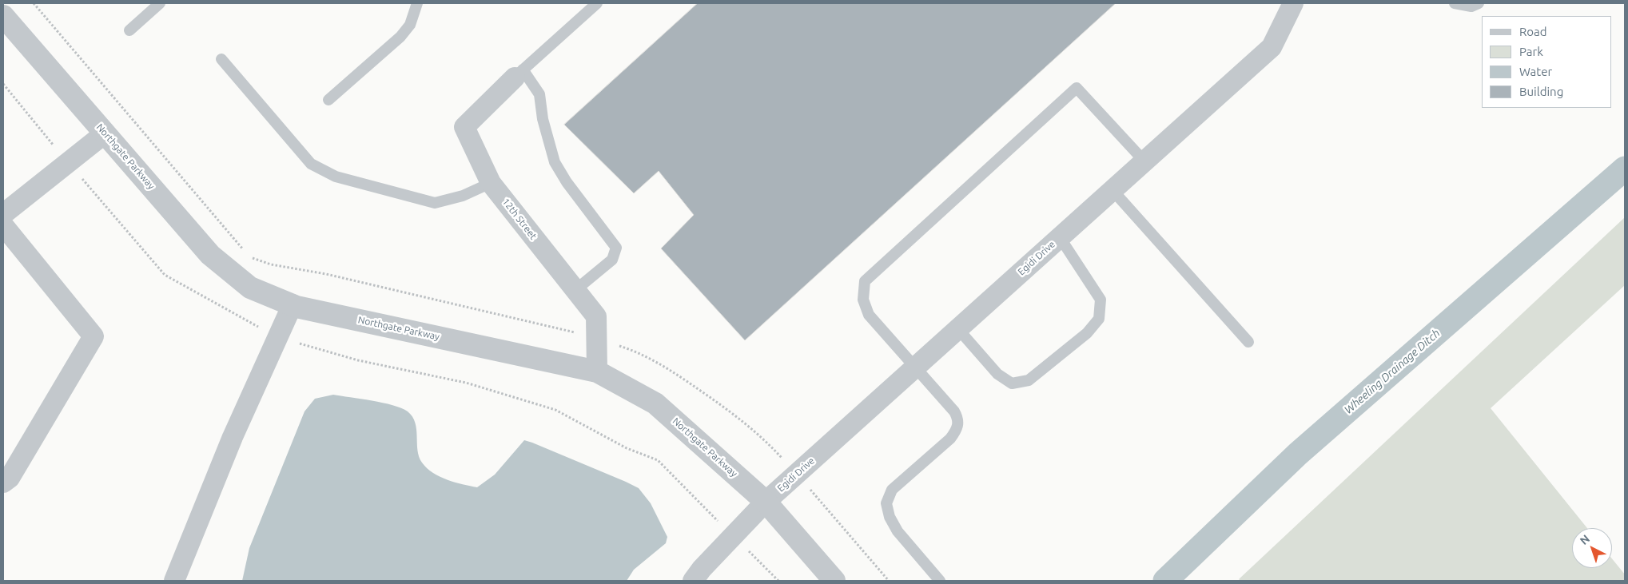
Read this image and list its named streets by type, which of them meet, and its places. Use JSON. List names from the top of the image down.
{
  "streets": {
    "street": ["Northgate Parkway", "12th Street", "Egidi Drive"]
  },
  "crossings": [
    ["Northgate Parkway", "12th Street"],
    ["Northgate Parkway", "Egidi Drive"]
  ],
  "water": ["Wheeling Drainage Ditch"],
  "legend": [
    "Road",
    "Park",
    "Water",
    "Building"
  ],
  "north": "top left"
}
